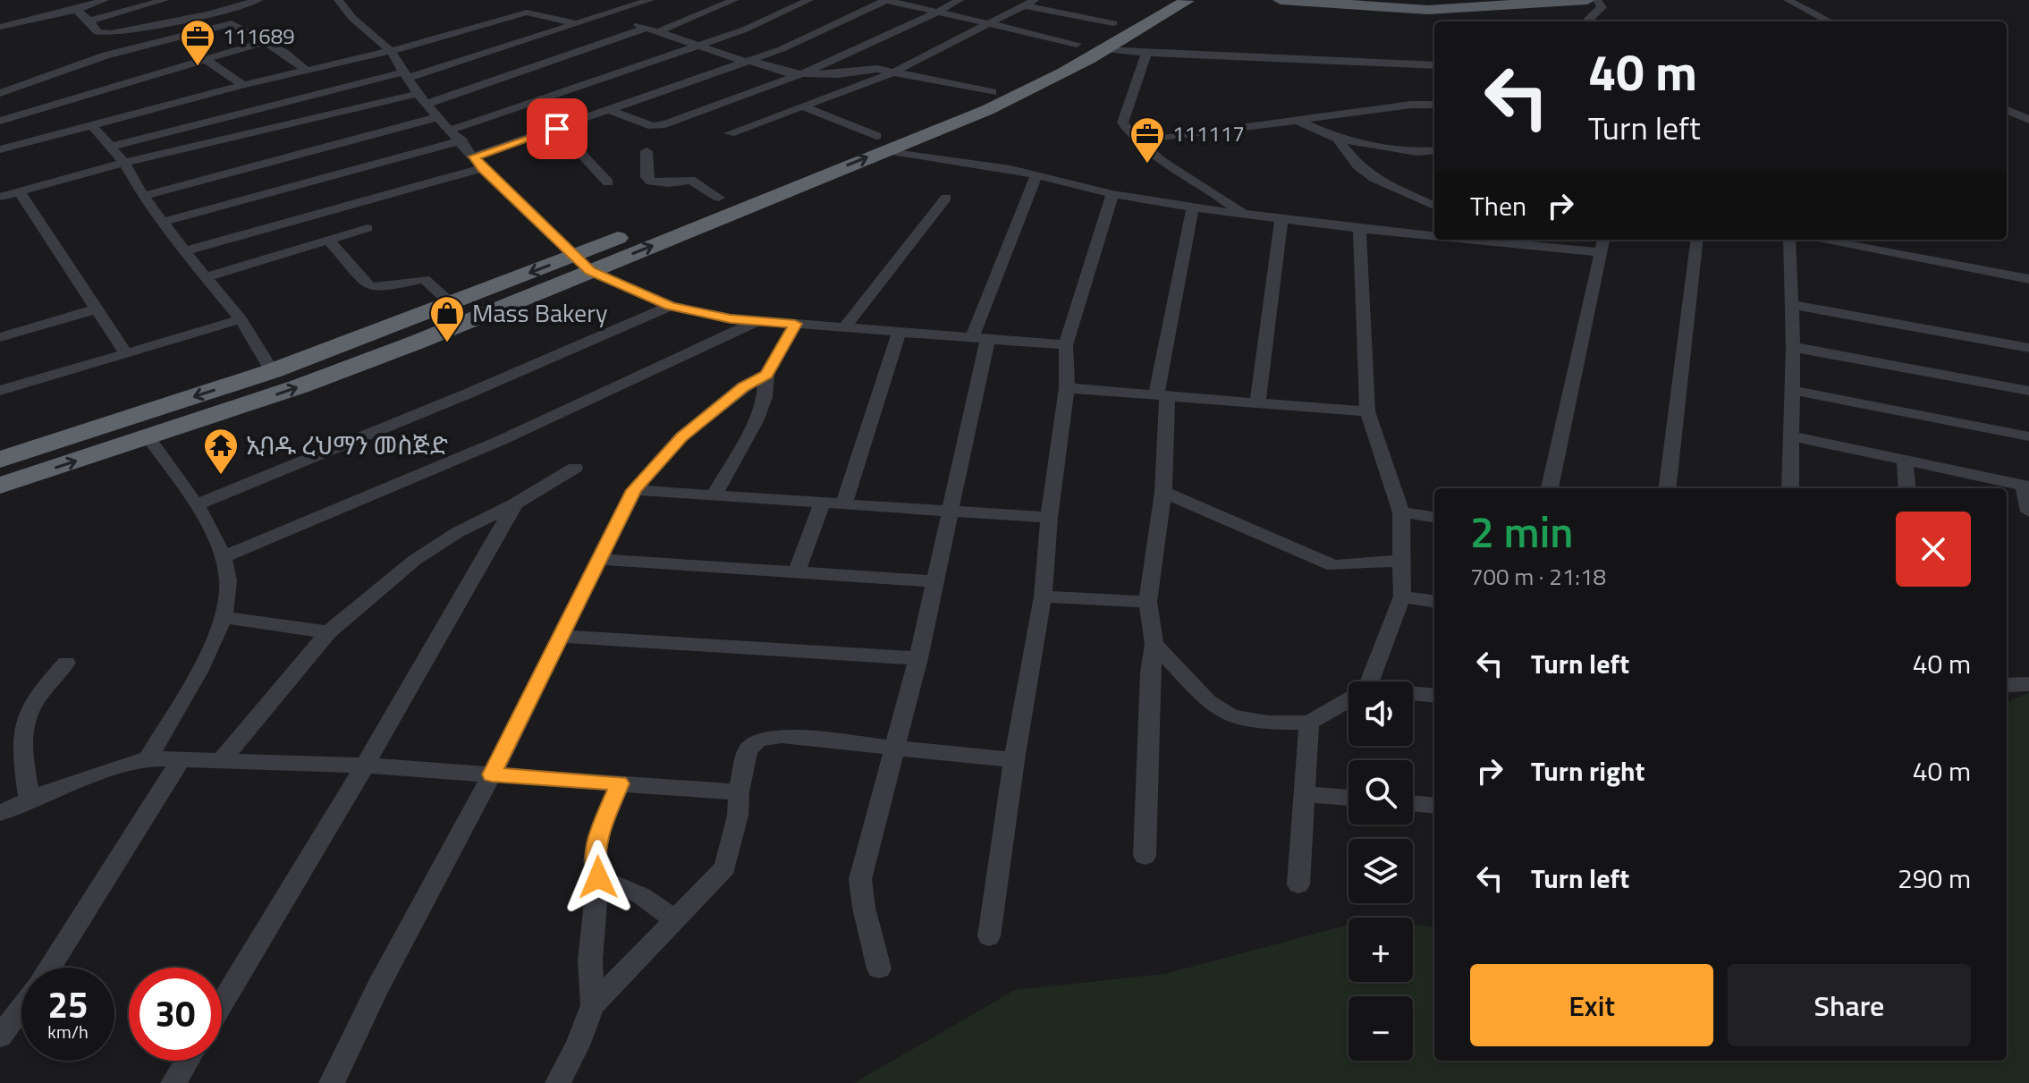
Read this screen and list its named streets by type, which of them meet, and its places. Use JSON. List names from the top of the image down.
{
  "places": {
    "office": ["111689", "111117"],
    "shop": ["Mass Bakery"],
    "temple": ["ኢባዱ ረህማን መስጅድ"]
  },
  "page": {
    "turn": ["40 m", "Turn left"],
    "then": "Then",
    "heading": ["2 min", "700 m · 21:18"],
    "list": [
      {
        "name": "Turn left",
        "value": "40 m"
      },
      {
        "name": "Turn right",
        "value": "40 m"
      },
      {
        "name": "Turn left",
        "value": "290 m"
      }
    ],
    "map_buttons": ["+", "−"],
    "buttons": ["Exit", "Share"],
    "speed": "25 km/h",
    "limit": "30"
  }
}
